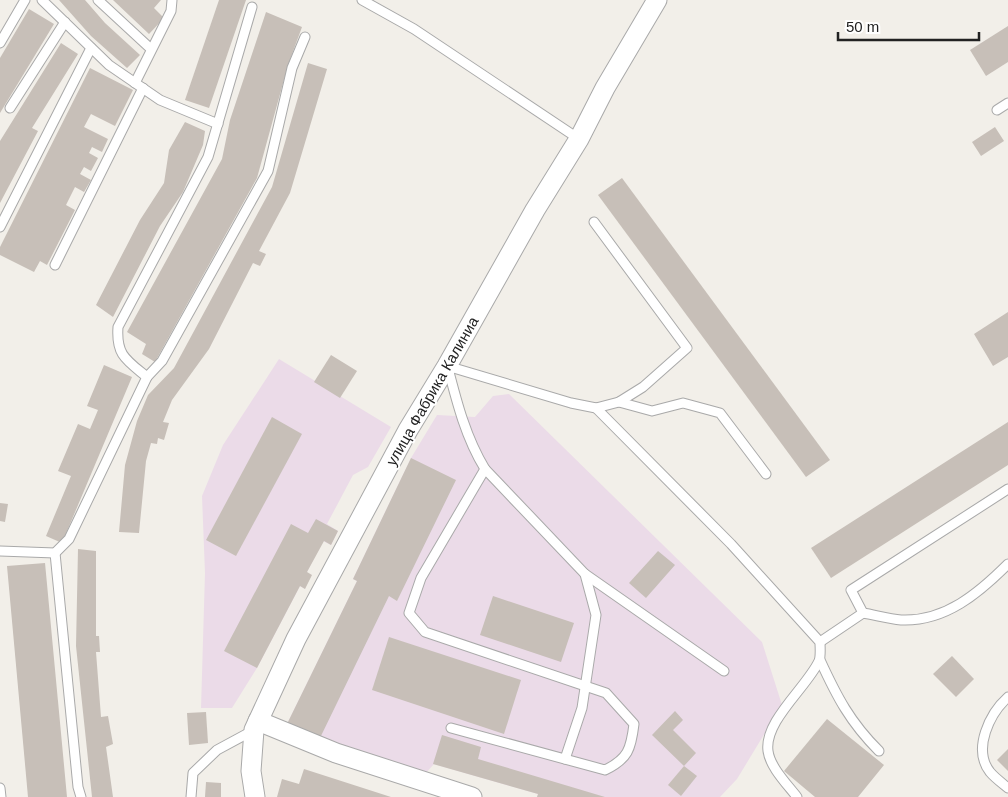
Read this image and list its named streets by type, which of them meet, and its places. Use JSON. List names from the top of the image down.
{
  "streets": {
    "street": ["улица Фабрика Калиниа"]
  },
  "scale_bar": "50 m"
}
